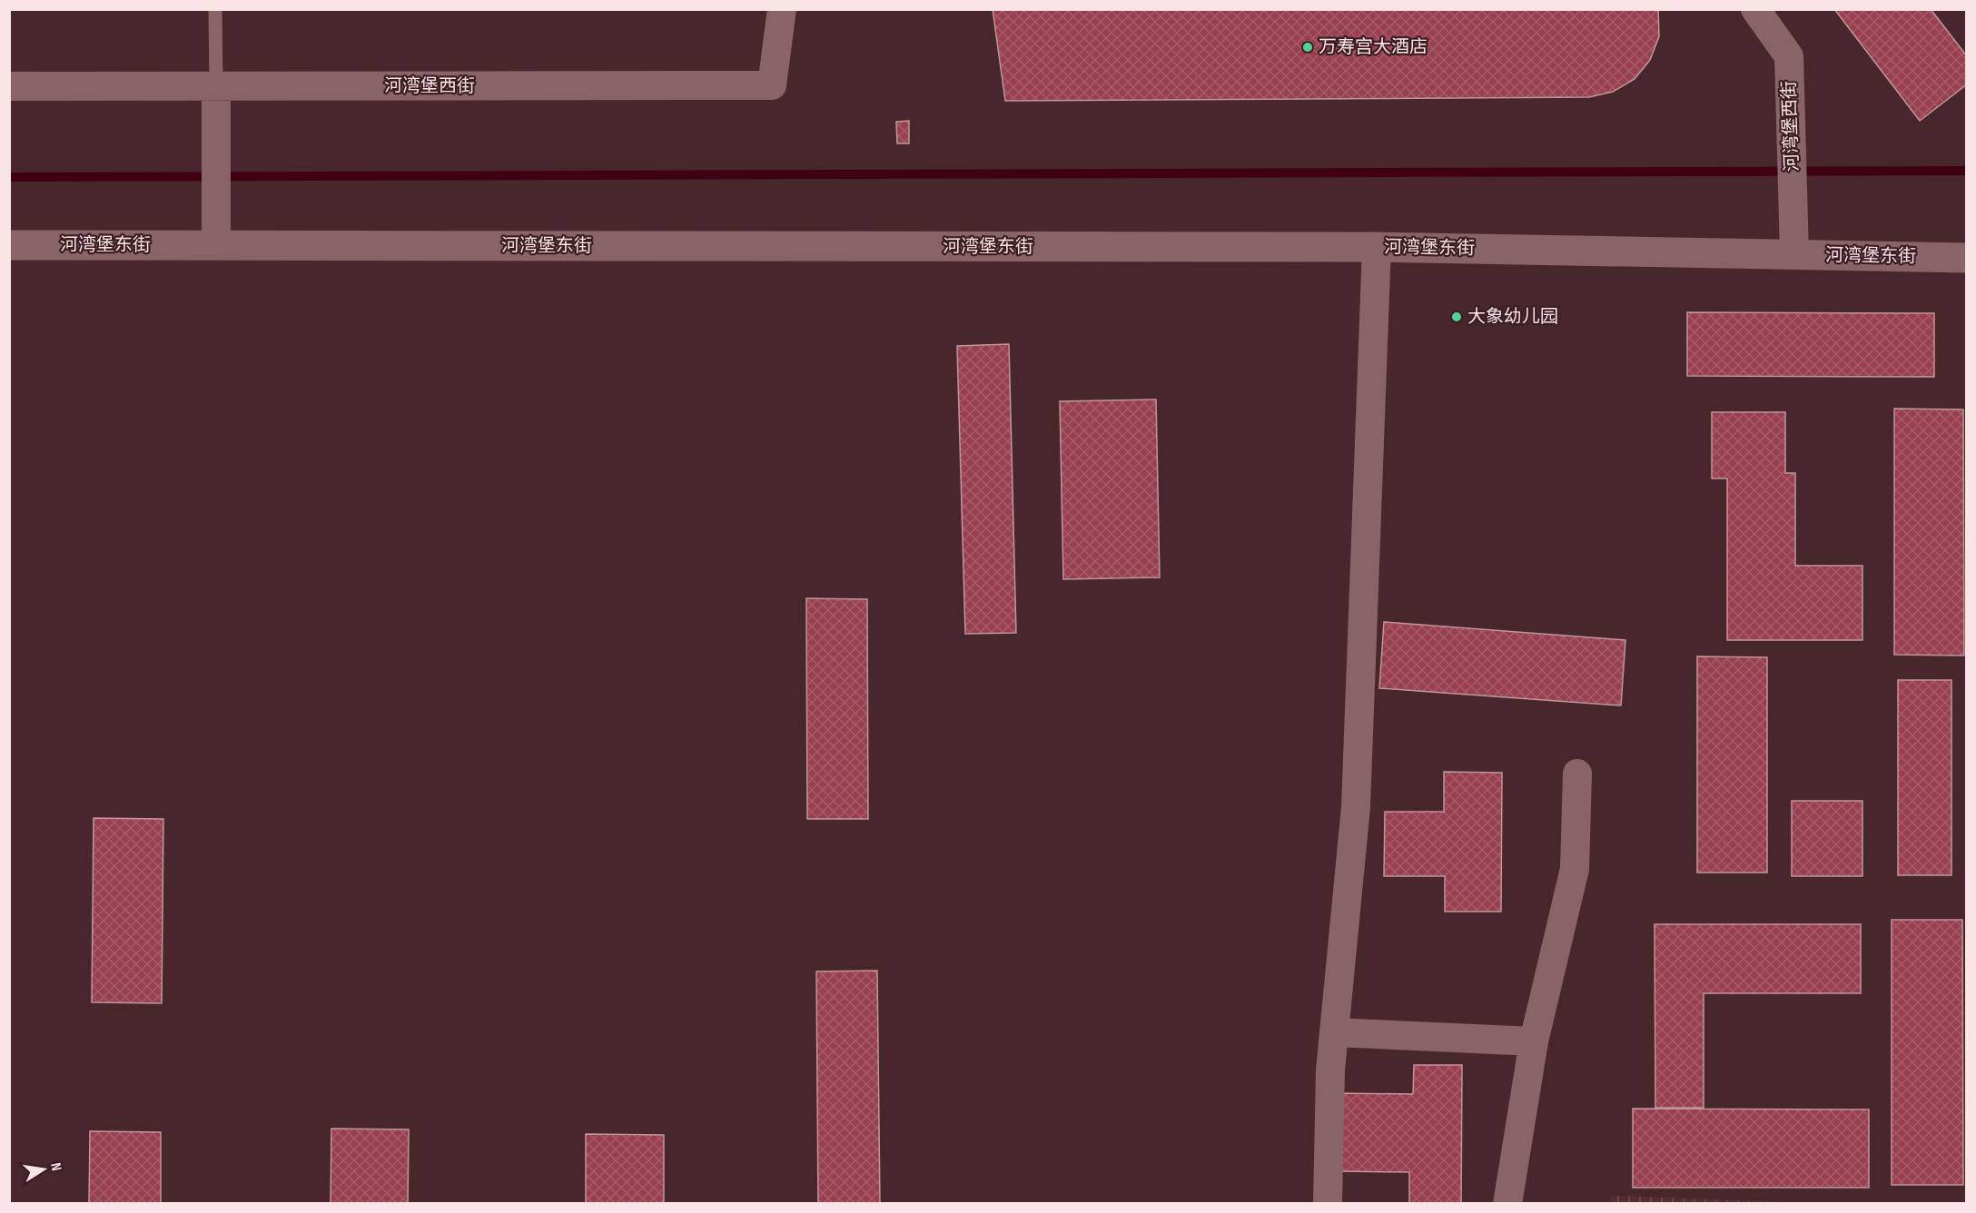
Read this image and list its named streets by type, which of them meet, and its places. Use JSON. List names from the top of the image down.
{
  "streets": {
    "street": ["河湾堡西街", "河湾堡东街"]
  },
  "crossings": [
    ["河湾堡西街", "河湾堡东街"]
  ],
  "places": ["万寿宫大酒店", "大象幼儿园"],
  "north": "right"
}
